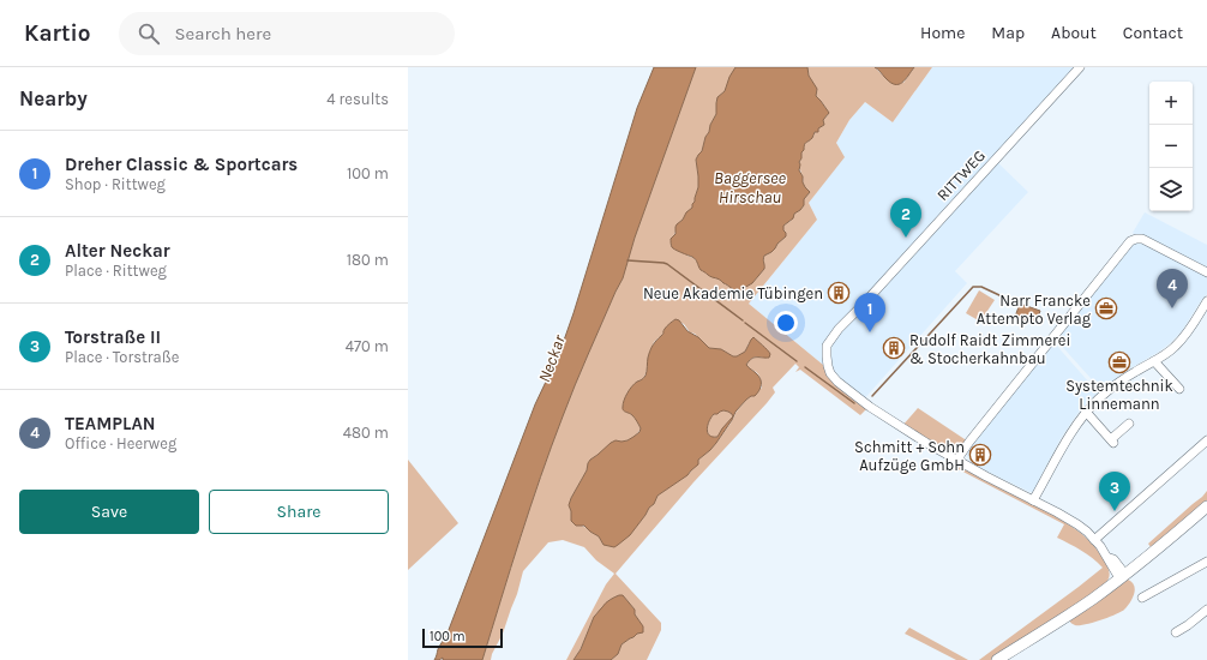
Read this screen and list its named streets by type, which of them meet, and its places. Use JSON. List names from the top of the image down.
{
  "streets": {
    "street": ["RITTWEG"]
  },
  "water": ["Baggersee Hirschau", "Neckar"],
  "places": {
    "building": ["Neue Akademie Tübingen", "Rudolf Raidt Zimmerei & Stocherkahnbau", "Schmitt + Sohn Aufzüge GmbH"],
    "office": ["Narr Francke Attempto Verlag", "Systemtechnik Linnemann"]
  },
  "scale_bar": "100 m",
  "page": {
    "header": "Kartio",
    "search": "Search here",
    "nav": [
      "Home",
      "Map",
      "About",
      "Contact"
    ],
    "heading": ["Nearby", "4 results"],
    "map_buttons": ["+", "−"],
    "list": [
      {
        "mark": "1",
        "name": "Dreher Classic & Sportcars",
        "note": "Shop · Rittweg",
        "value": "100 m"
      },
      {
        "mark": "2",
        "name": "Alter Neckar",
        "note": "Place · Rittweg",
        "value": "180 m"
      },
      {
        "mark": "3",
        "name": "Torstraße II",
        "note": "Place · Torstraße",
        "value": "470 m"
      },
      {
        "mark": "4",
        "name": "TEAMPLAN",
        "note": "Office · Heerweg",
        "value": "480 m"
      }
    ],
    "pins": [
      "2",
      "4",
      "1",
      "3"
    ],
    "buttons": ["Save", "Share"],
    "scale": "100 m"
  }
}
